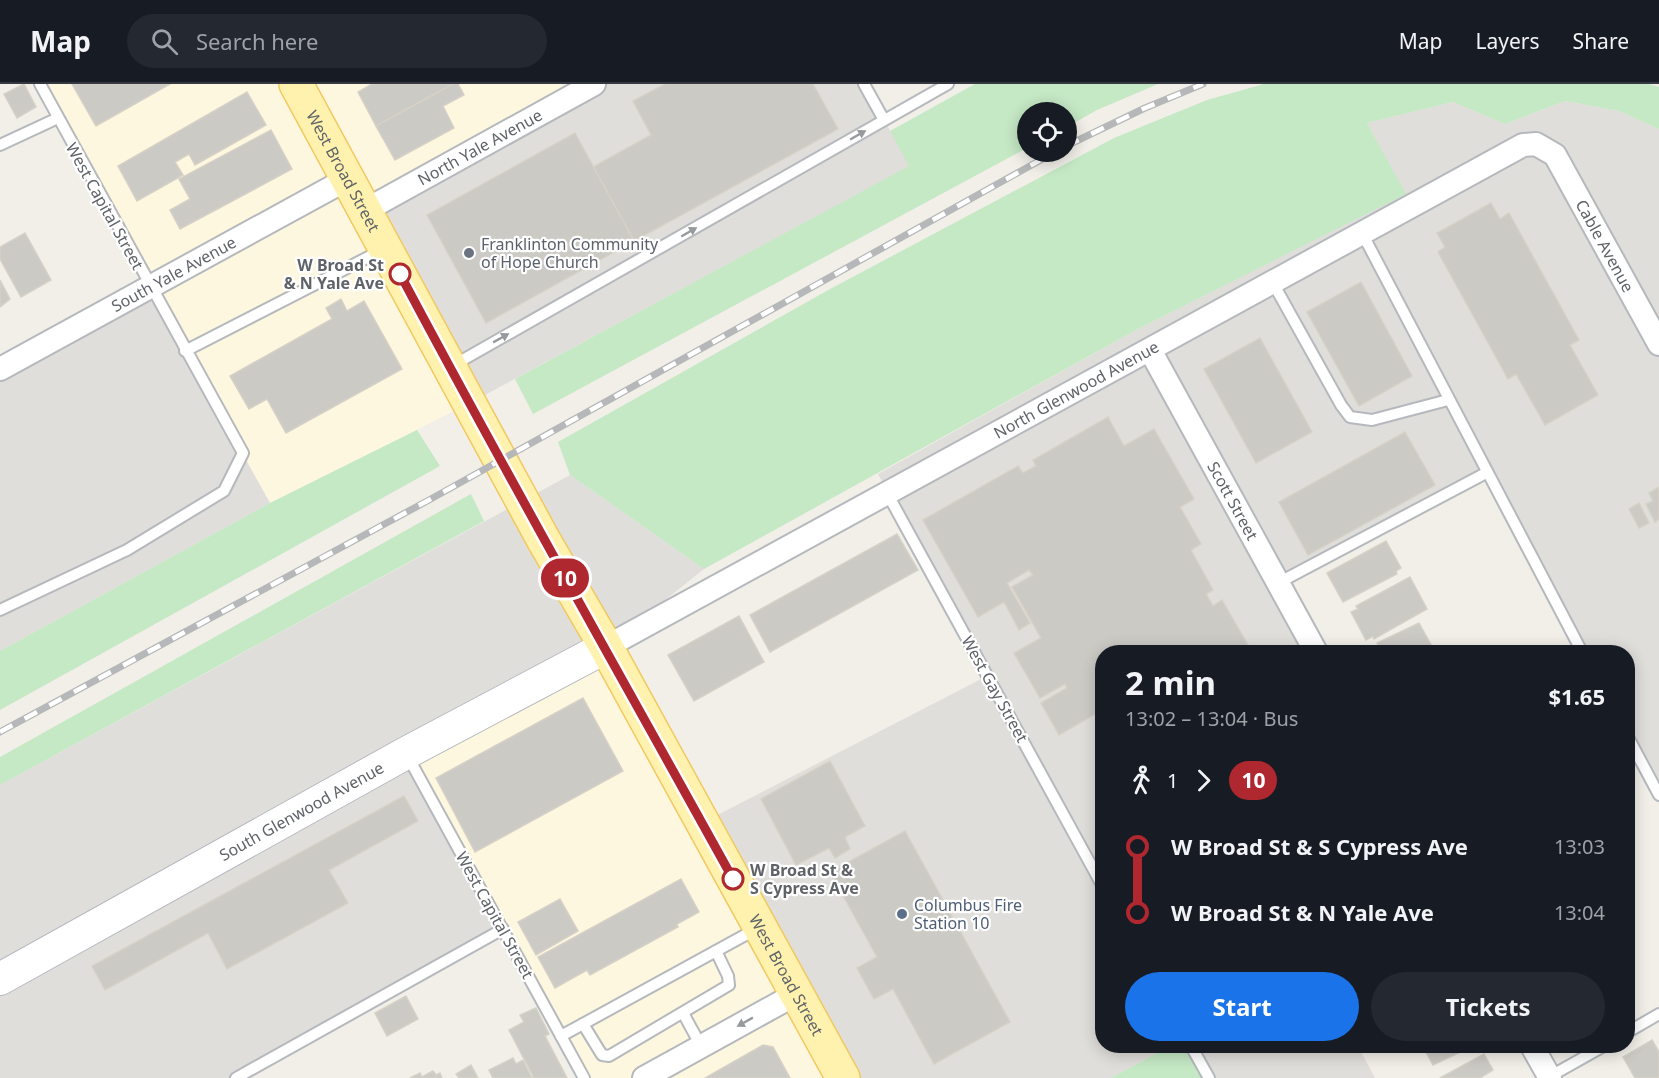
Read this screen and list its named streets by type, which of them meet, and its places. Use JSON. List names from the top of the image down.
{
  "streets": {
    "main road": ["West Broad Street"],
    "street": [
      "North Yale Avenue",
      "Cable Avenue",
      "South Yale Avenue",
      "North Glenwood Avenue",
      "Scott Street",
      "South Glenwood Avenue"
    ],
    "lane": ["West Capital Street", "West Gay Street"]
  },
  "crossings": [
    ["North Yale Avenue", "West Broad Street"],
    ["West Broad Street", "South Yale Avenue"],
    ["West Broad Street", "North Glenwood Avenue"],
    ["West Broad Street", "South Glenwood Avenue"],
    ["West Capital Street", "South Yale Avenue"],
    ["West Capital Street", "South Glenwood Avenue"],
    ["Cable Avenue", "North Glenwood Avenue"],
    ["North Glenwood Avenue", "Scott Street"],
    ["North Glenwood Avenue", "West Gay Street"],
    ["North Glenwood Avenue", "South Glenwood Avenue"]
  ],
  "places": [
    "Franklinton Community of Hope Church",
    "W Broad St & N Yale Ave",
    "W Broad St & S Cypress Ave",
    "Columbus Fire Station 10"
  ],
  "lines": ["bus line 10"],
  "page": {
    "header": "Map",
    "search": "Search here",
    "nav": ["Map", "Layers", "Share"],
    "on_map": "10",
    "heading": ["2 min", "13:02 – 13:04 · Bus", "$1.65"],
    "legs": ["1", "10"],
    "list": [
      {
        "name": "W Broad St & S Cypress Ave",
        "value": "13:03"
      },
      {
        "name": "W Broad St & N Yale Ave",
        "value": "13:04"
      }
    ],
    "buttons": ["Start", "Tickets"]
  }
}
